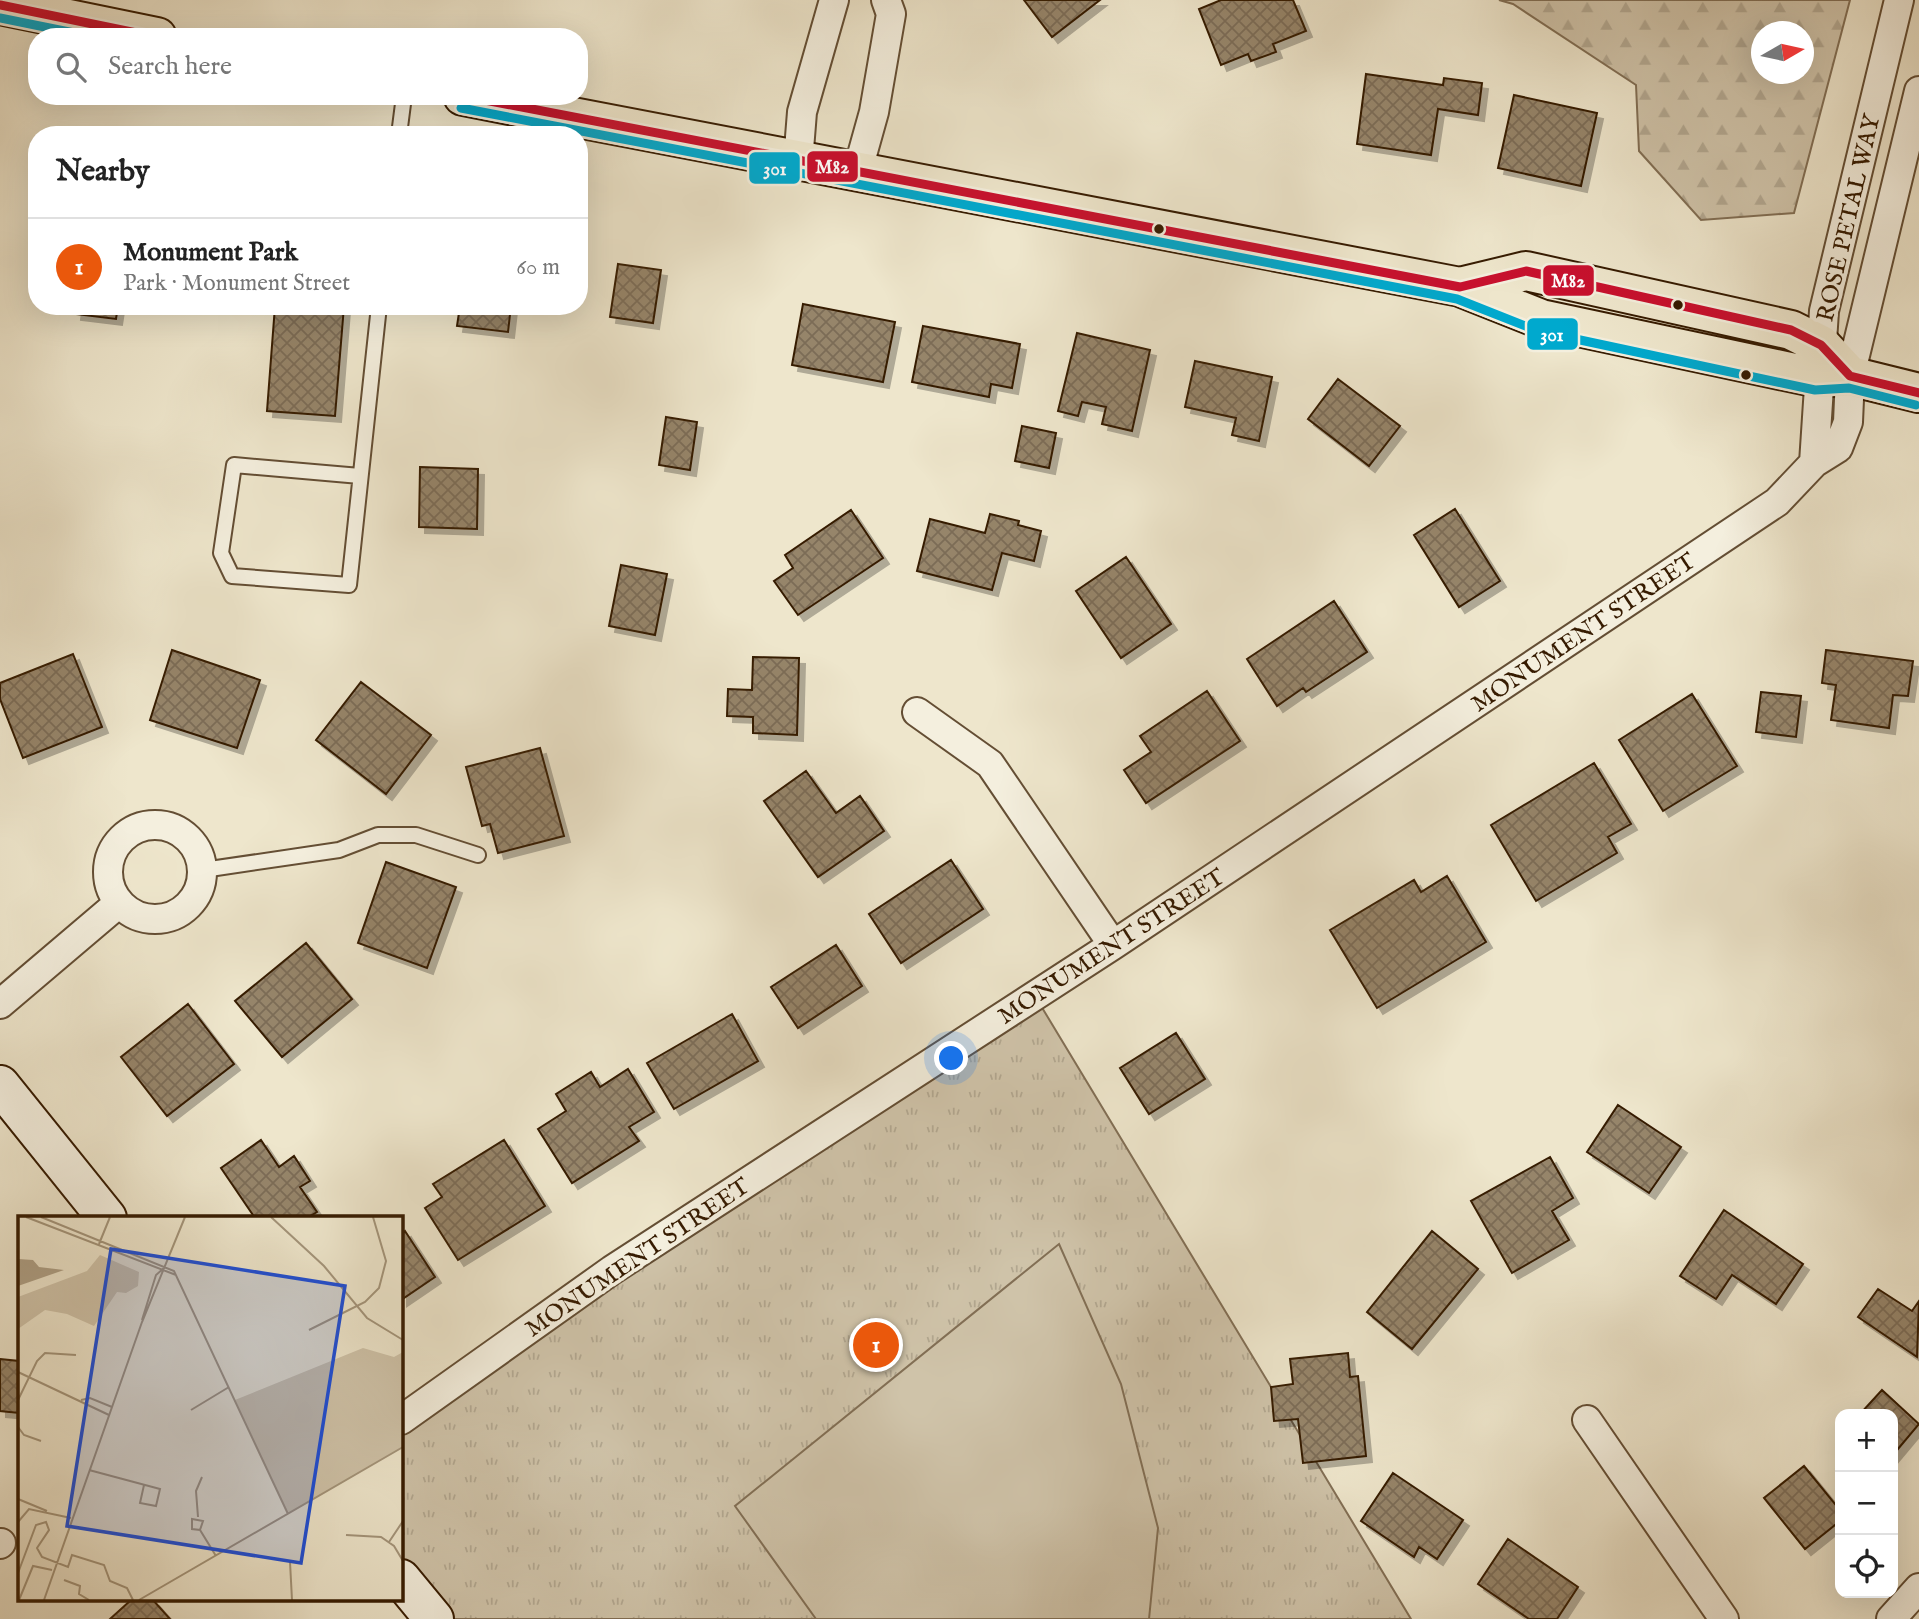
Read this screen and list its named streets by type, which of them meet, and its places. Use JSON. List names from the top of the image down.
{
  "streets": {
    "street": ["ROSE PETAL WAY", "MONUMENT STREET"]
  },
  "crossings": [
    ["ROSE PETAL WAY", "MONUMENT STREET"]
  ],
  "lines": ["transit line M82", "transit line 301"],
  "north": "right",
  "page": {
    "search": "Search here",
    "heading": "Nearby",
    "list": [
      {
        "mark": "1",
        "name": "Monument Park",
        "note": "Park · Monument Street",
        "value": "60 m"
      }
    ],
    "pins": "1",
    "map_buttons": ["+", "−"]
  }
}
